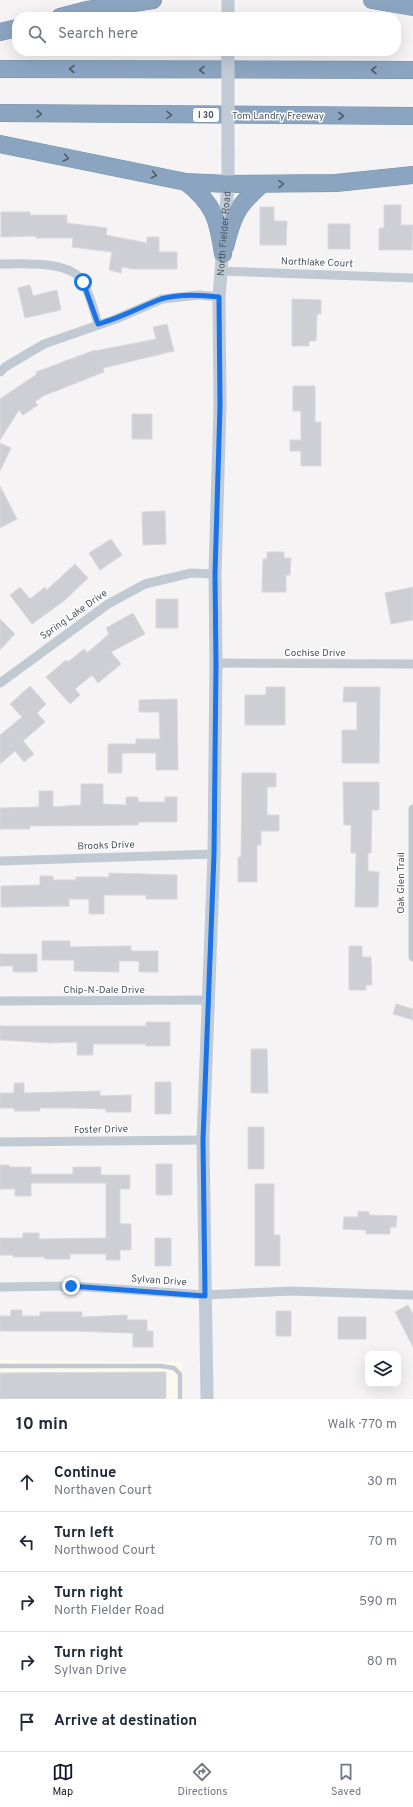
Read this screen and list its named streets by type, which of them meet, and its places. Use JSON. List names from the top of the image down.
{
  "streets": {
    "highway": ["I 30", "Tom Landry Freeway"],
    "main road": ["North Fielder Road"],
    "street": [
      "Northlake Court",
      "Spring Lake Drive",
      "Cochise Drive",
      "Brooks Drive",
      "Oak Glen Trail",
      "Chip-N-Dale Drive",
      "Foster Drive",
      "Sylvan Drive"
    ]
  },
  "crossings": [
    ["North Fielder Road", "Northlake Court"],
    ["North Fielder Road", "Spring Lake Drive"],
    ["North Fielder Road", "Cochise Drive"],
    ["North Fielder Road", "Brooks Drive"],
    ["North Fielder Road", "Chip-N-Dale Drive"],
    ["North Fielder Road", "Foster Drive"],
    ["North Fielder Road", "Sylvan Drive"]
  ],
  "page": {
    "search": "Search here",
    "heading": ["10 min", "Walk · 770 m"],
    "list": [
      ["Continue", "Northaven Court", "30 m"],
      ["Turn left", "Northwood Court", "70 m"],
      ["Turn right", "North Fielder Road", "590 m"],
      ["Turn right", "Sylvan Drive", "80 m"],
      "Arrive at destination"
    ],
    "nav": ["Map", "Directions", "Saved"]
  }
}
